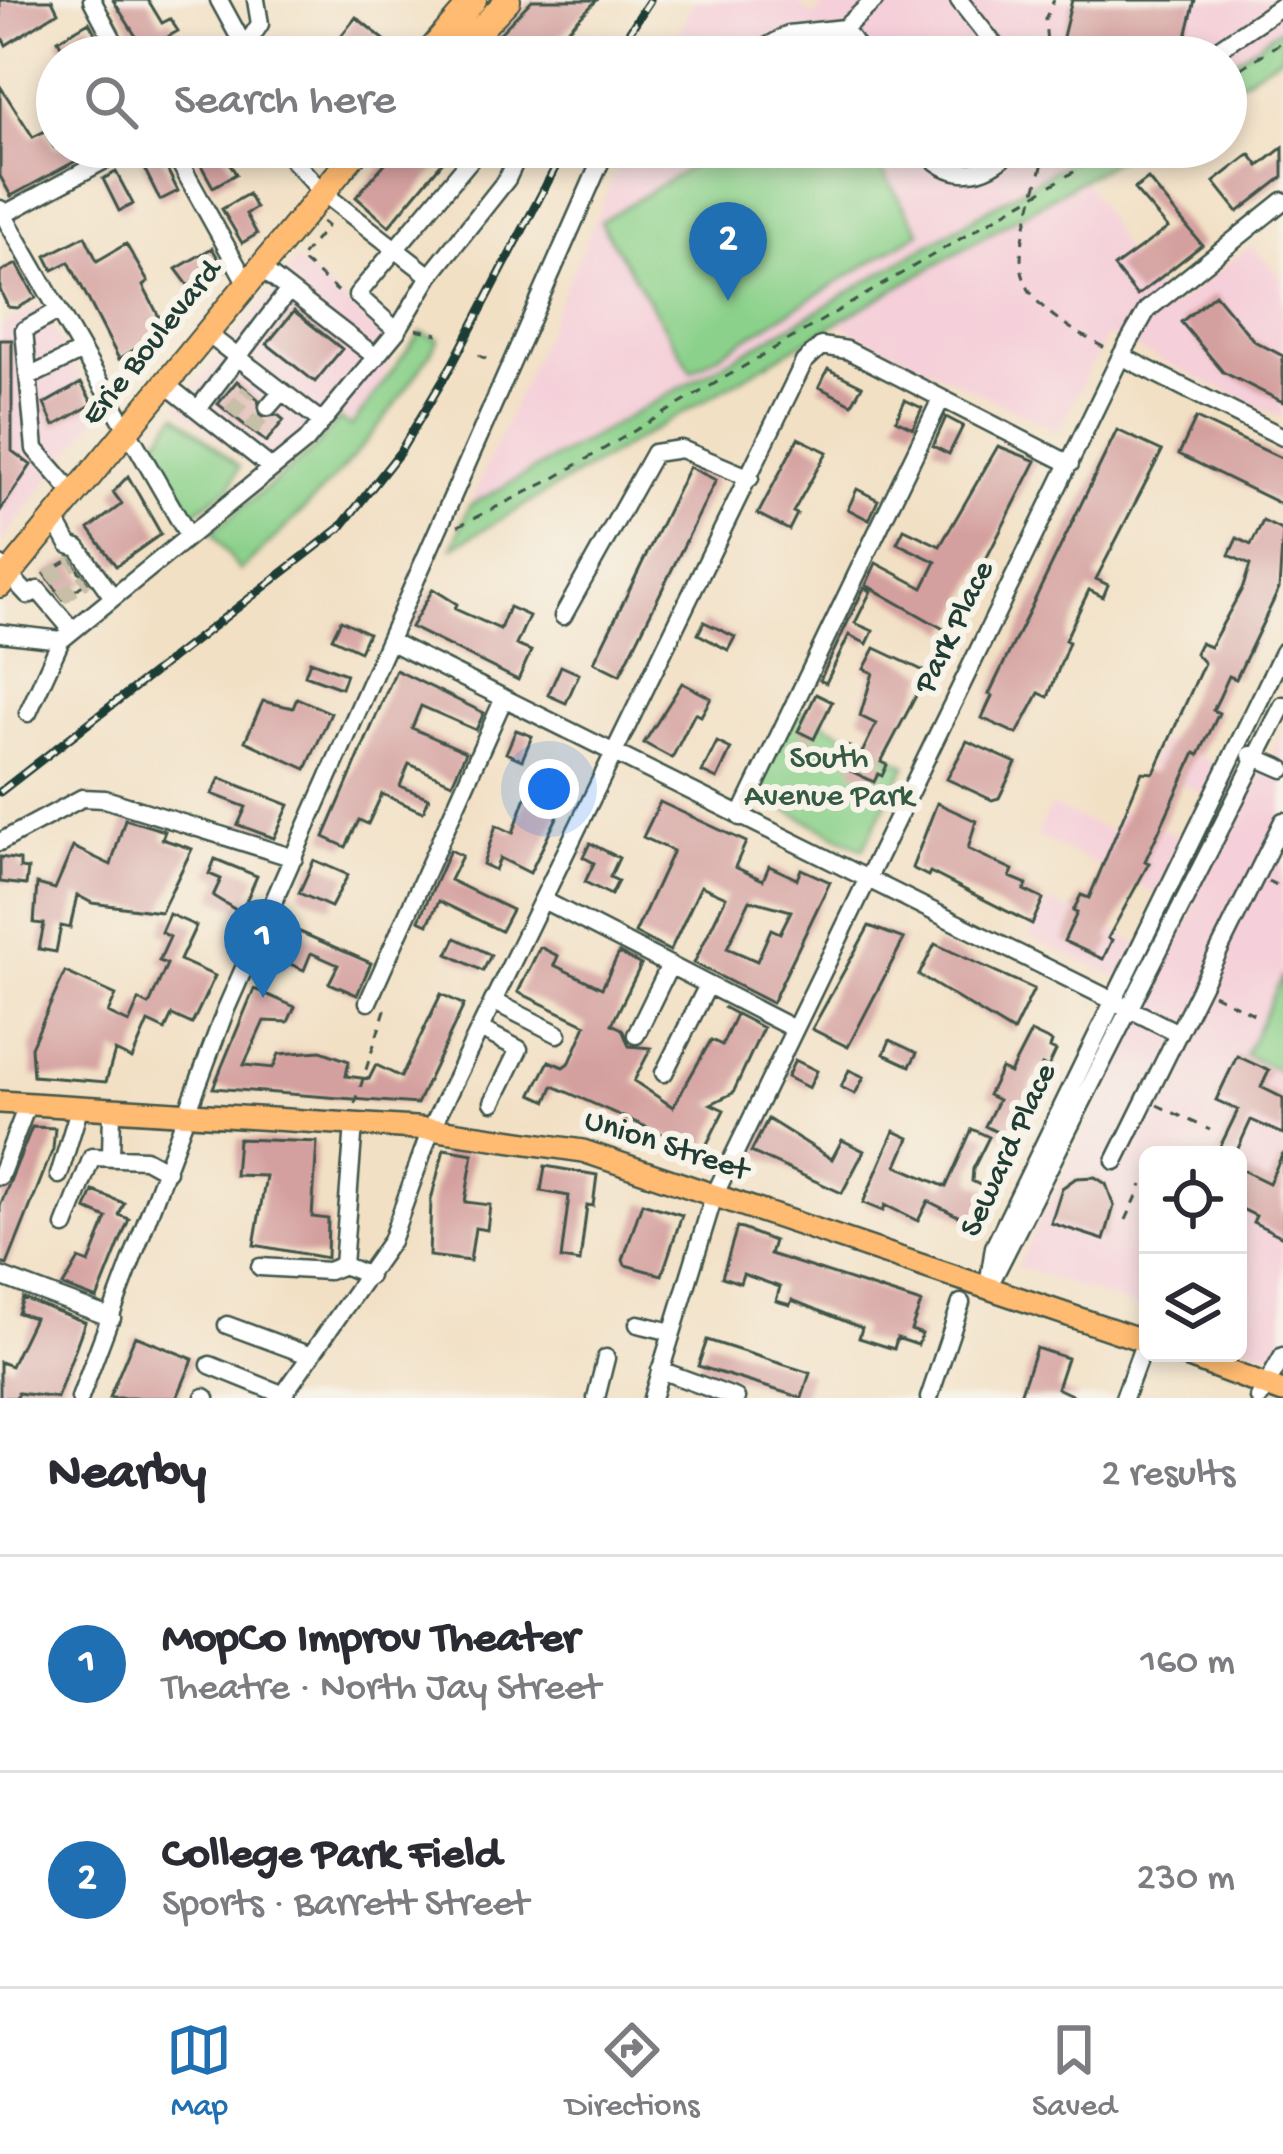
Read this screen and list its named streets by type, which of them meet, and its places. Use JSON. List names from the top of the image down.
{
  "streets": {
    "highway": ["Erie Boulevard"],
    "main road": ["Union Street"],
    "street": ["Park Place", "Seward Place"]
  },
  "crossings": [
    ["Park Place", "Union Street"],
    ["Union Street", "Seward Place"]
  ],
  "parks": ["South Avenue Park"],
  "page": {
    "search": "Search here",
    "pins": ["2", "1"],
    "heading": ["Nearby", "2 results"],
    "list": [
      {
        "mark": "1",
        "name": "MopCo Improv Theater",
        "note": "Theatre · North Jay Street",
        "value": "160 m"
      },
      {
        "mark": "2",
        "name": "College Park Field",
        "note": "Sports · Barrett Street",
        "value": "230 m"
      }
    ],
    "nav": ["Map", "Directions", "Saved"]
  }
}
